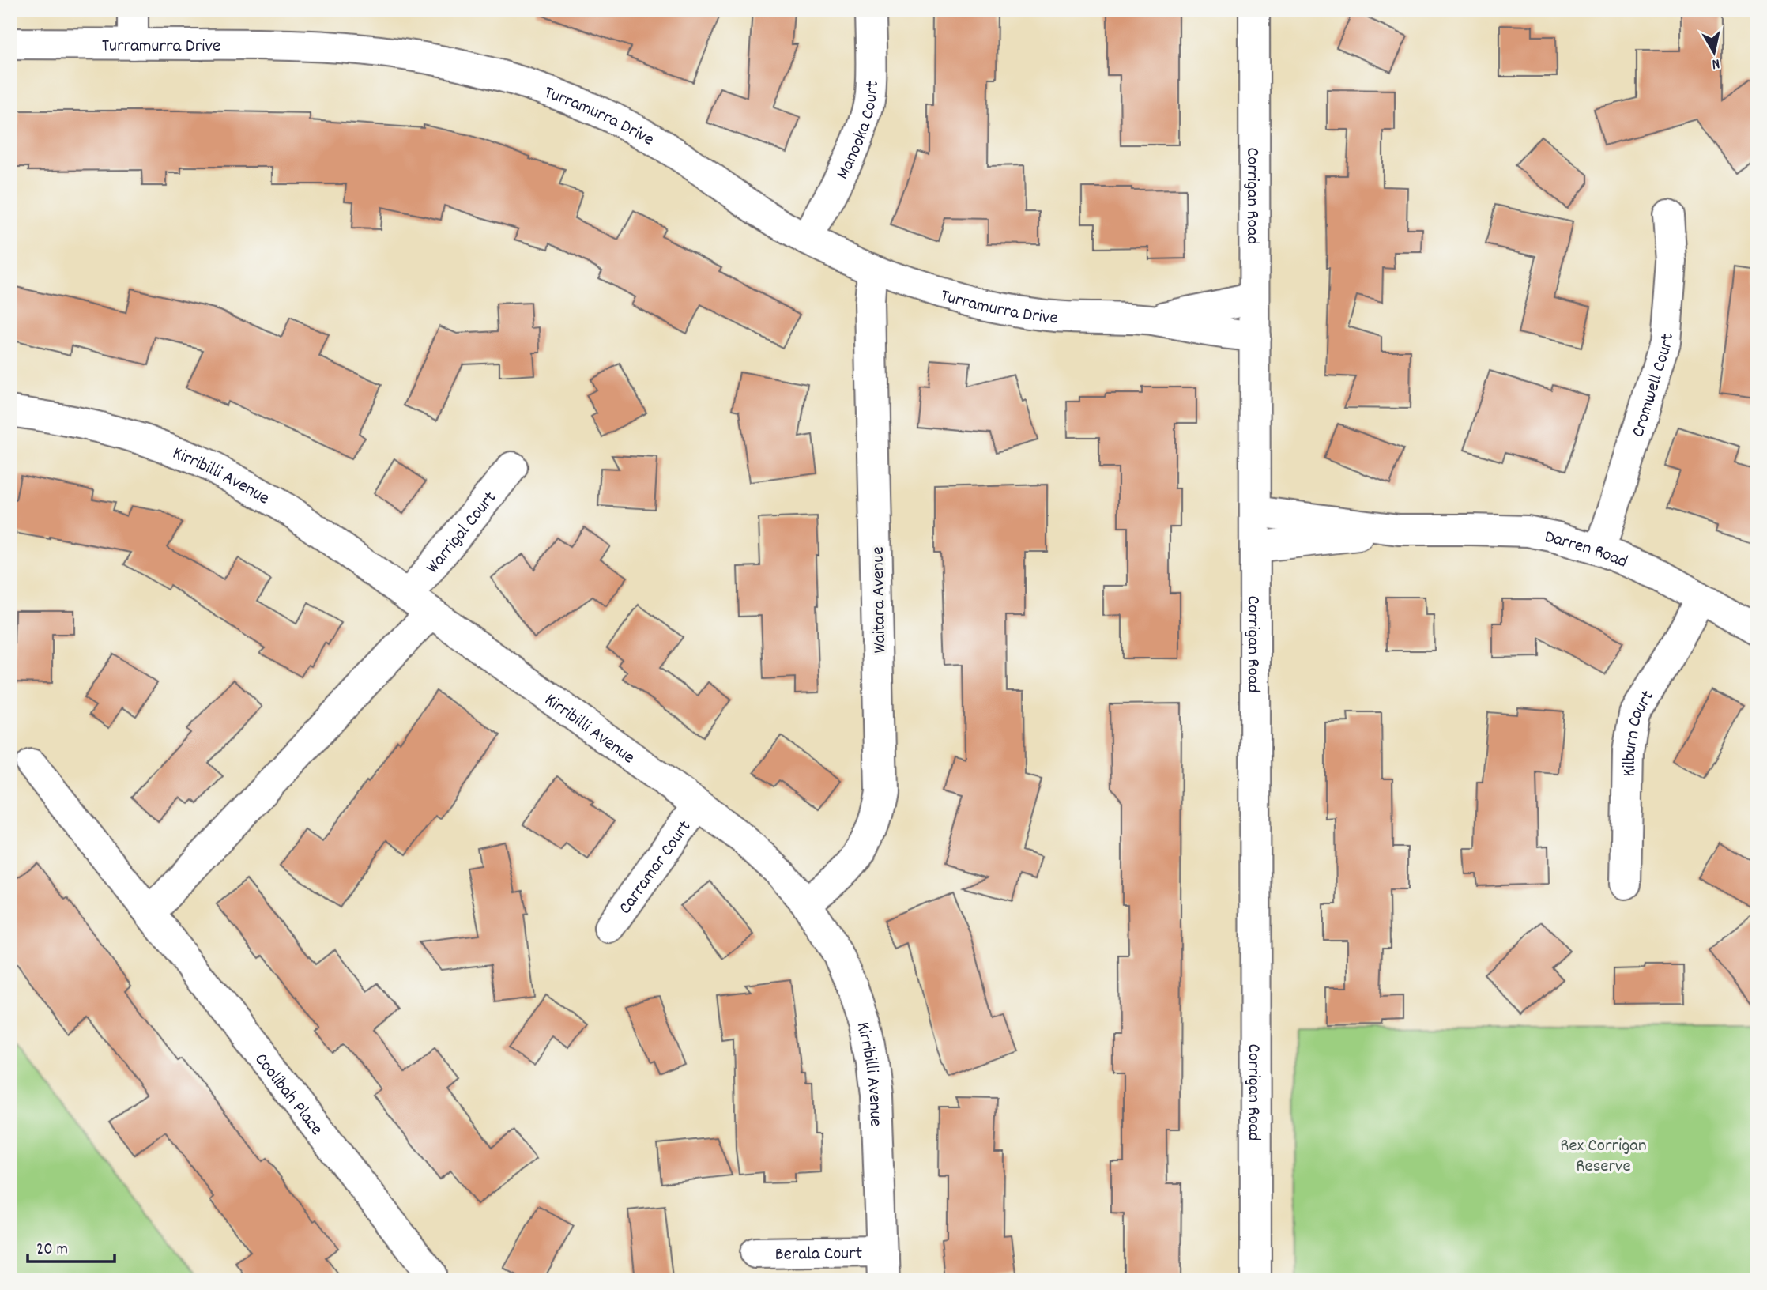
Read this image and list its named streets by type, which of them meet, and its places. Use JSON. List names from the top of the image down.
{
  "streets": {
    "street": [
      "Turramurra Drive",
      "Manooka Court",
      "Corrigan Road",
      "Cromwell Court",
      "Kirribilli Avenue",
      "Warrigal Court",
      "Darren Road",
      "Waitara Avenue",
      "Kilburn Court",
      "Carramar Court",
      "Coolibah Place",
      "Berala Court"
    ]
  },
  "crossings": [
    ["Turramurra Drive", "Manooka Court"],
    ["Turramurra Drive", "Corrigan Road"],
    ["Turramurra Drive", "Waitara Avenue"],
    ["Corrigan Road", "Darren Road"],
    ["Cromwell Court", "Darren Road"],
    ["Kirribilli Avenue", "Warrigal Court"],
    ["Kirribilli Avenue", "Waitara Avenue"],
    ["Kirribilli Avenue", "Carramar Court"],
    ["Kirribilli Avenue", "Berala Court"],
    ["Darren Road", "Kilburn Court"]
  ],
  "parks": ["Rex Corrigan Reserve"],
  "scale_bar": "20 m",
  "north": "bottom"
}
